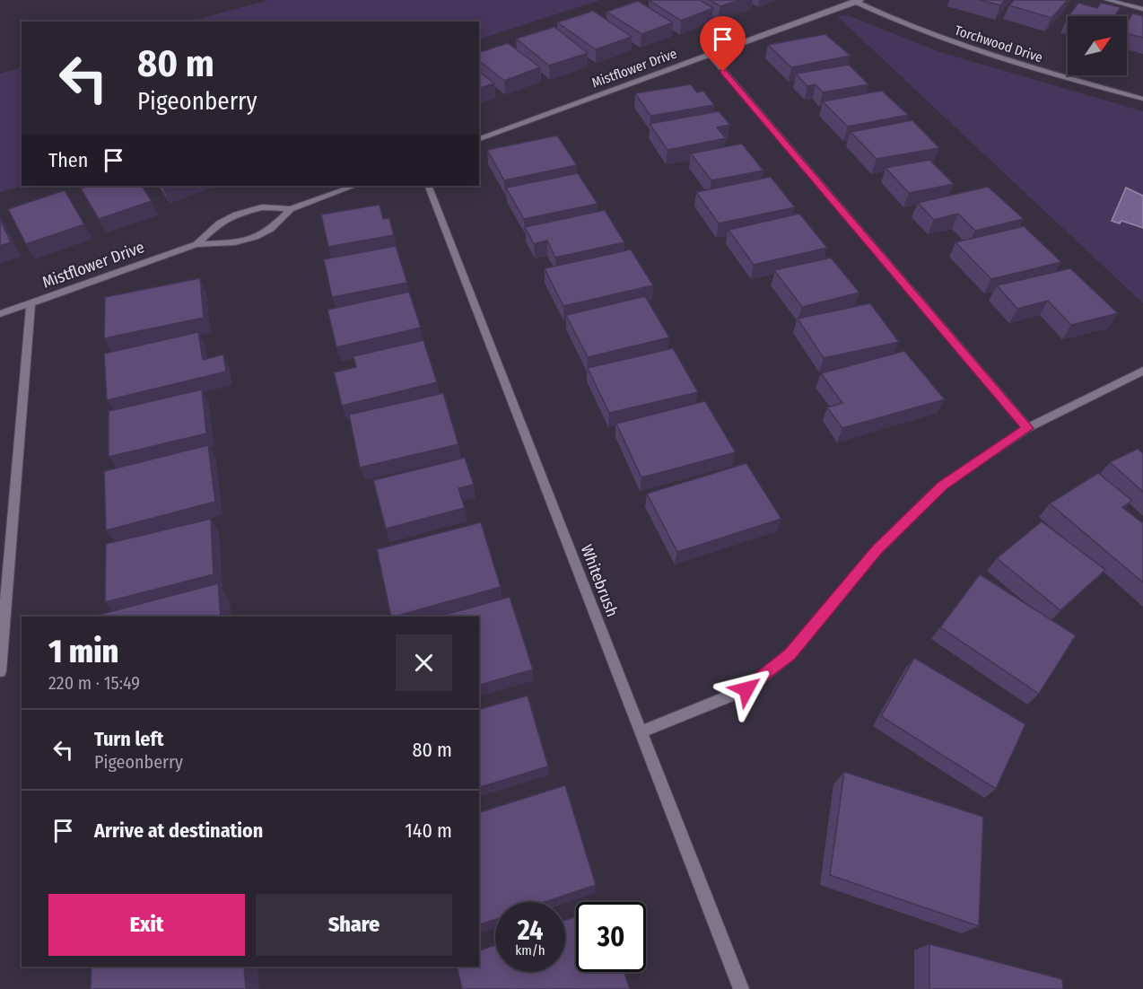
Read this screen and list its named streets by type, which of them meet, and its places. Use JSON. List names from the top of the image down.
{
  "streets": {
    "street": ["Torchwood Drive", "Mistflower Drive", "Whitebrush"]
  },
  "crossings": [
    ["Torchwood Drive", "Mistflower Drive"]
  ],
  "north": "top right",
  "page": {
    "turn": ["80 m", "Pigeonberry"],
    "then": "Then",
    "heading": ["1 min", "220 m · 15:49"],
    "list": [
      {
        "name": "Turn left",
        "note": "Pigeonberry",
        "value": "80 m"
      },
      {
        "name": "Arrive at destination",
        "value": "140 m"
      }
    ],
    "buttons": ["Exit", "Share"],
    "speed": "24 km/h",
    "limit": "30"
  }
}
